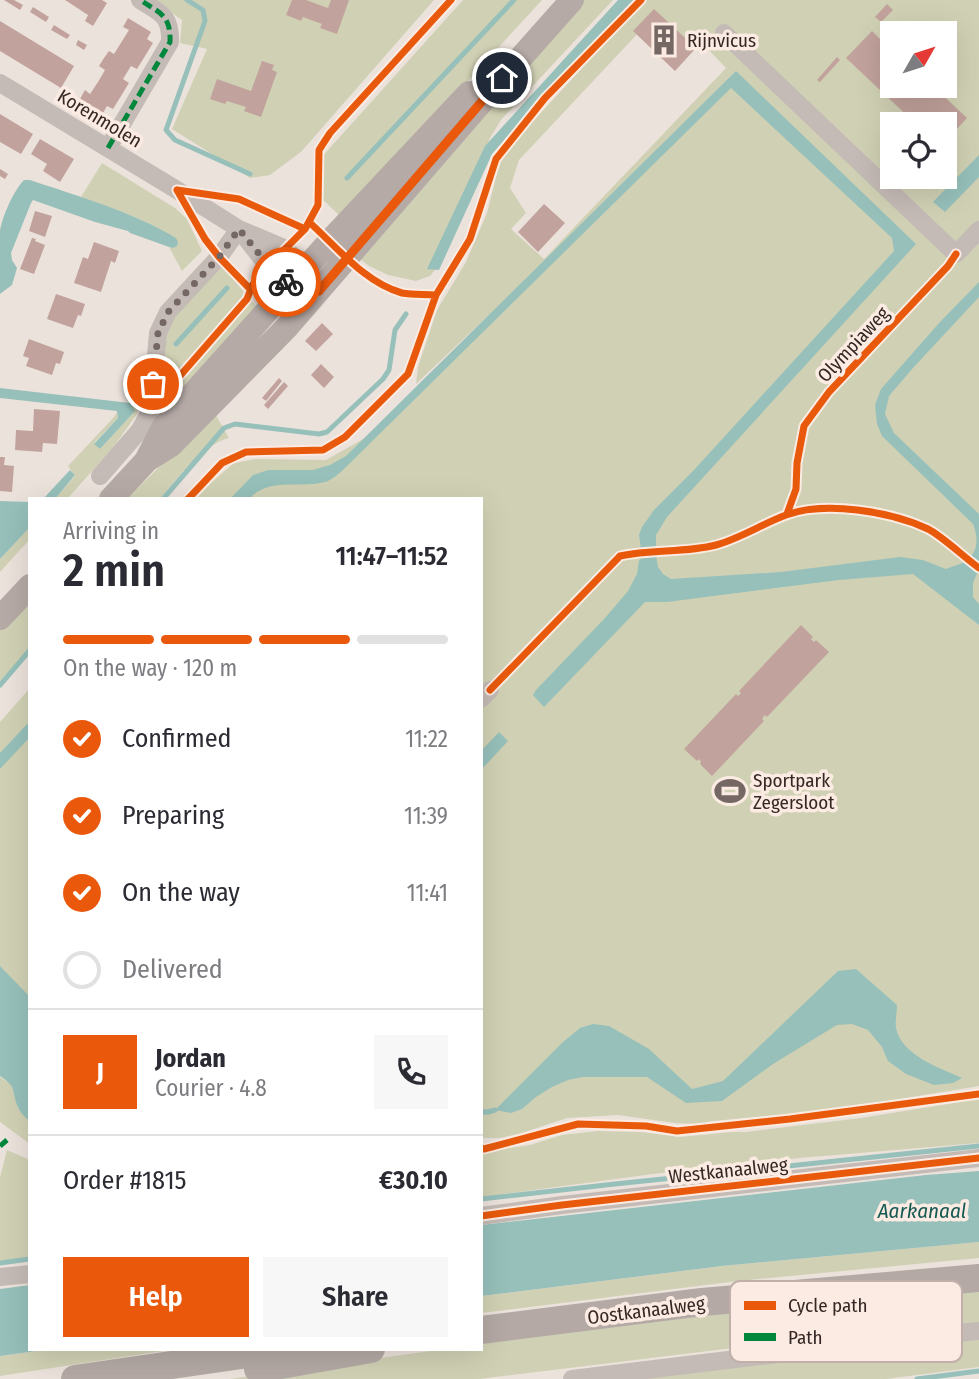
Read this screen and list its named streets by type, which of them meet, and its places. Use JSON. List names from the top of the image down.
{
  "streets": {
    "main road": ["Oostkanaalweg"],
    "street": ["Korenmolen", "Westkanaalweg"],
    "cycle path": ["Olympiaweg"]
  },
  "water": ["Aarkanaal"],
  "places": {
    "building": ["Rijnvicus"],
    "sports": ["Sportpark Zegersloot"]
  },
  "legend": ["Cycle path", "Path"],
  "north": "top right",
  "page": {
    "heading": ["2 min", "Arriving in", "11:47–11:52"],
    "panel": [
      "Jordan",
      "Courier · 4.8",
      "Order #1815",
      "€30.10"
    ],
    "bar": "On the way · 120 m",
    "list": [
      ["Confirmed", "11:22"],
      ["Preparing", "11:39"],
      ["On the way", "11:41"],
      "Delivered"
    ],
    "round": "J",
    "buttons": ["Help", "Share"]
  }
}
